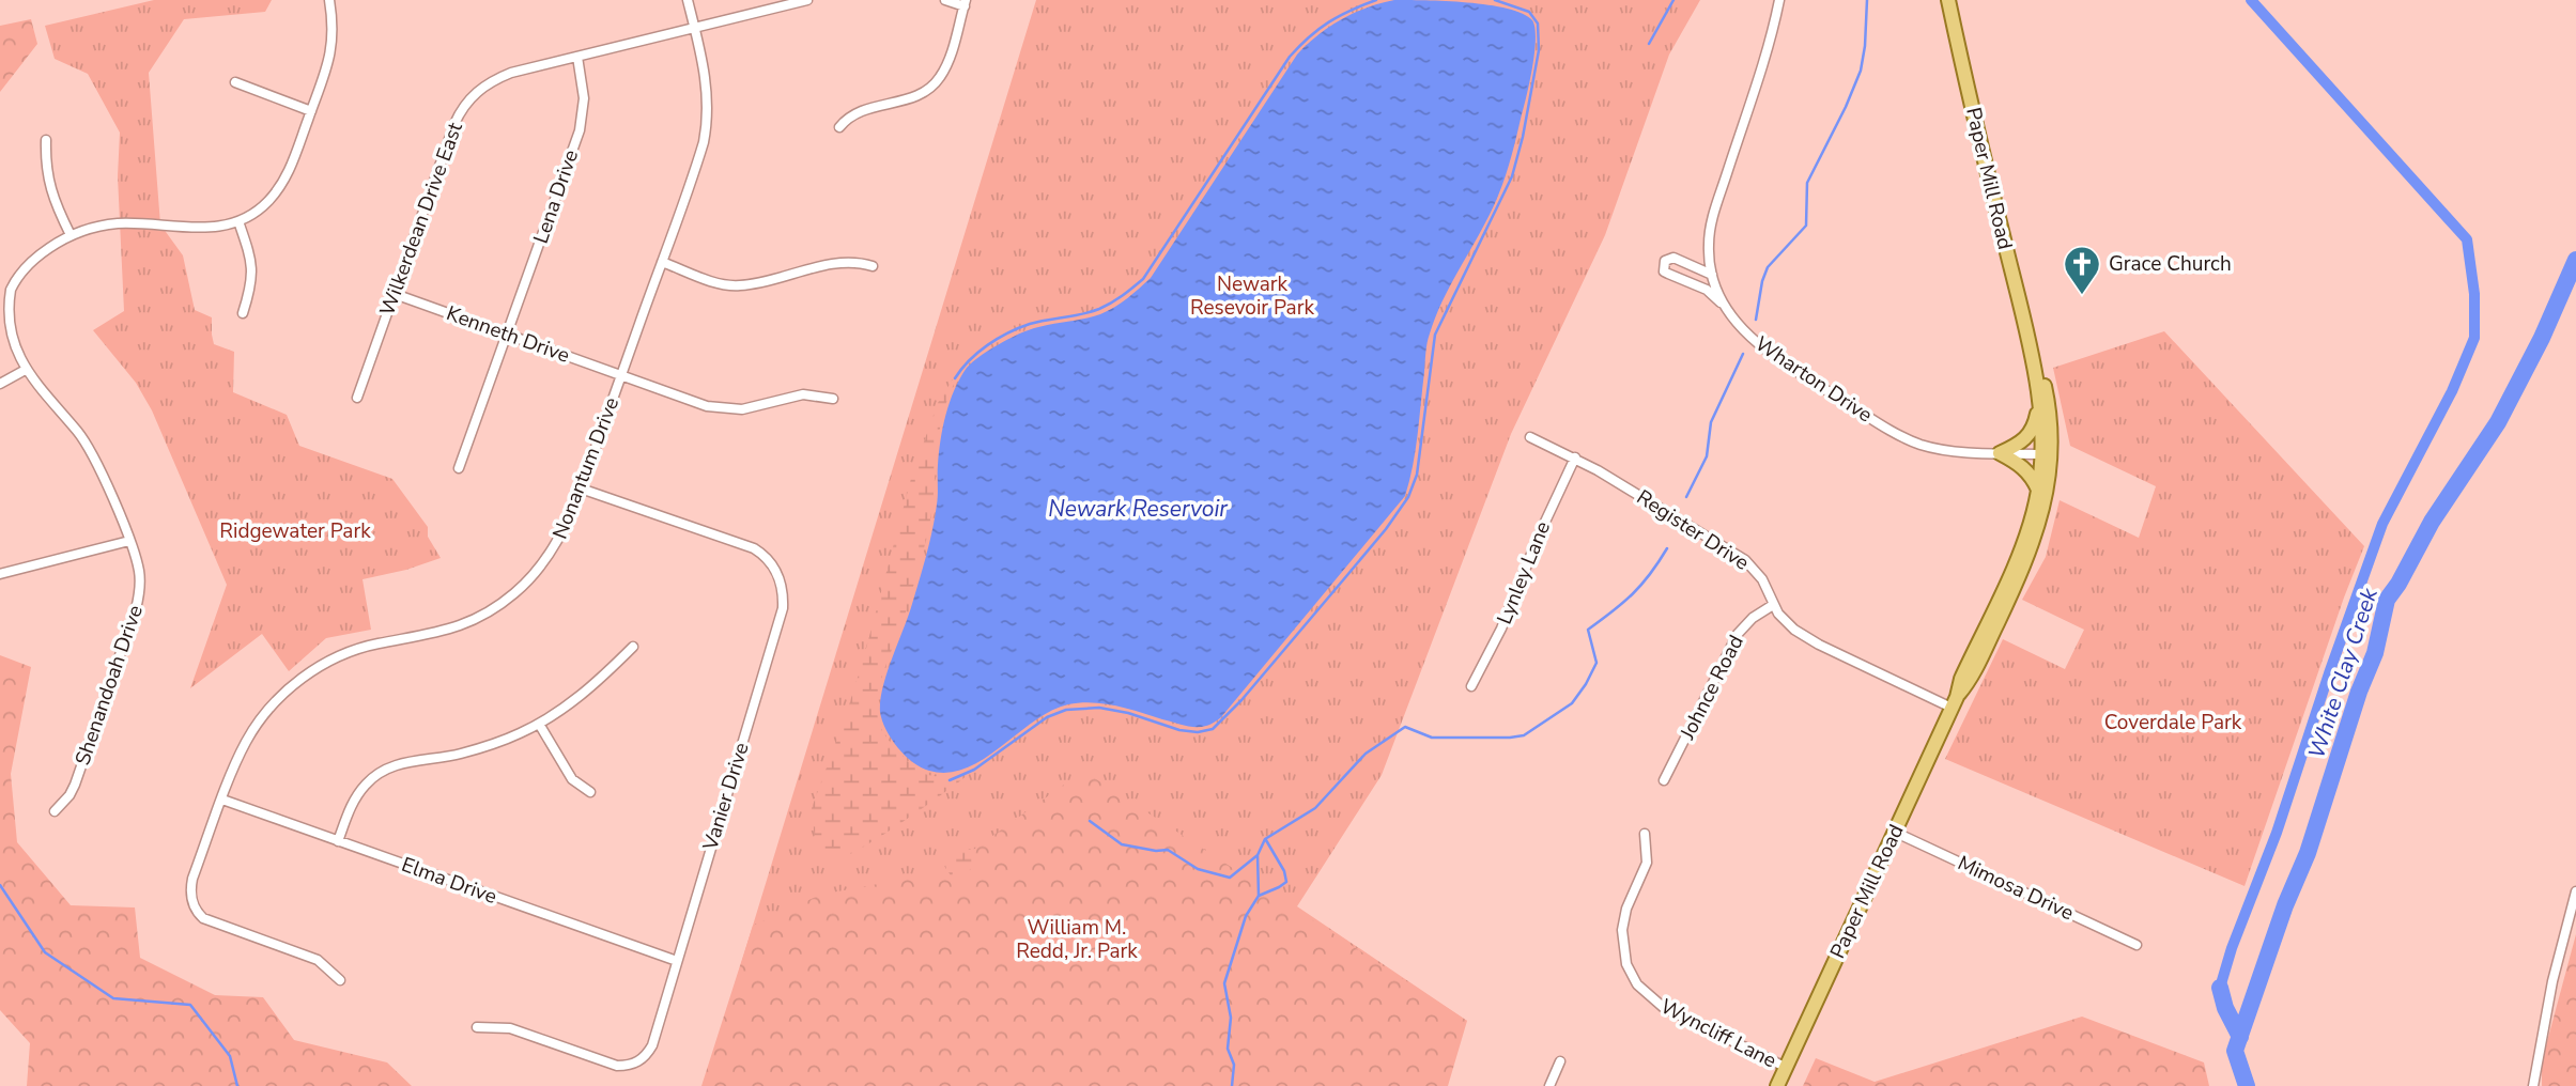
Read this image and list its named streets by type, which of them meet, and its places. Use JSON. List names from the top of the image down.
{
  "streets": {
    "main road": ["Paper Mill Road"],
    "street": [
      "Lena Drive",
      "Wilkerdean Drive East",
      "Kenneth Drive",
      "Wharton Drive",
      "Nonantum Drive",
      "Register Drive",
      "Lynley Lane",
      "Shenandoah Drive",
      "Johnce Road",
      "Vanier Drive",
      "Elma Drive",
      "Mimosa Drive",
      "Wyncliff Lane"
    ]
  },
  "crossings": [
    ["Paper Mill Road", "Wharton Drive"],
    ["Paper Mill Road", "Register Drive"],
    ["Paper Mill Road", "Mimosa Drive"],
    ["Paper Mill Road", "Wyncliff Lane"],
    ["Lena Drive", "Wilkerdean Drive East"],
    ["Lena Drive", "Kenneth Drive"],
    ["Wilkerdean Drive East", "Kenneth Drive"],
    ["Wilkerdean Drive East", "Nonantum Drive"],
    ["Kenneth Drive", "Nonantum Drive"],
    ["Nonantum Drive", "Vanier Drive"],
    ["Nonantum Drive", "Elma Drive"],
    ["Register Drive", "Lynley Lane"],
    ["Register Drive", "Johnce Road"],
    ["Vanier Drive", "Elma Drive"]
  ],
  "water": ["Newark Reservoir", "White Clay Creek"],
  "parks": [
    "Newark Resevoir Park",
    "Ridgewater Park",
    "Coverdale Park",
    "William M. Redd, Jr. Park"
  ],
  "places": {
    "church": ["Grace Church"]
  }
}
